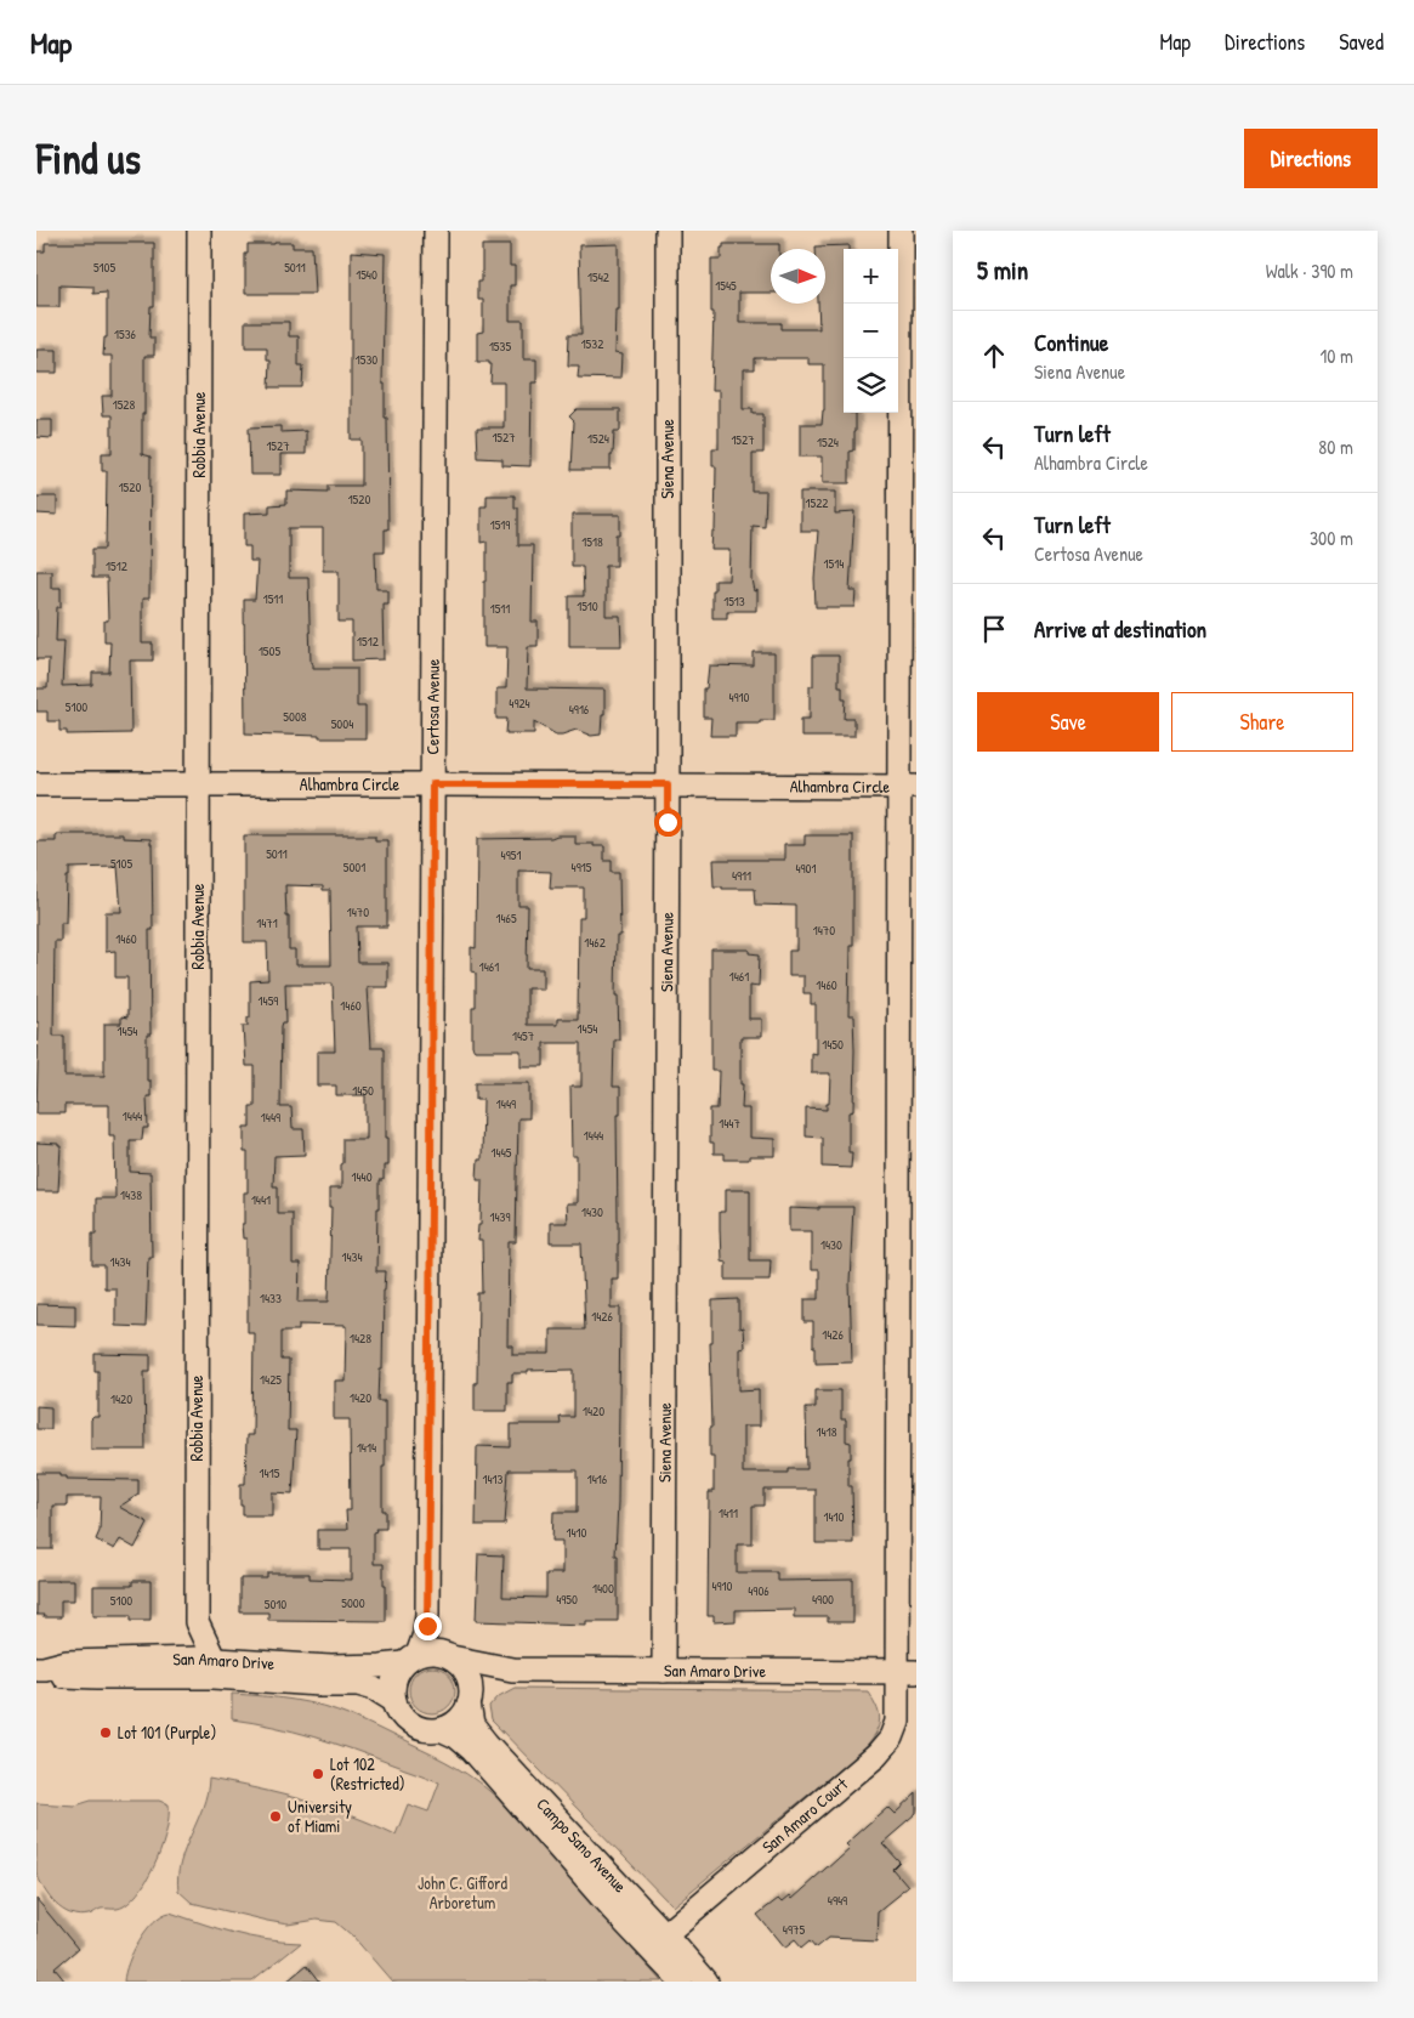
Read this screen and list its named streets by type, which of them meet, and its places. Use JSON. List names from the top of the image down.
{
  "streets": {
    "street": [
      "Robbia Avenue",
      "Siena Avenue",
      "Certosa Avenue",
      "Alhambra Circle",
      "San Amaro Drive",
      "San Amaro Court",
      "Campo Sano Avenue"
    ]
  },
  "crossings": [
    ["Robbia Avenue", "Alhambra Circle"],
    ["Robbia Avenue", "San Amaro Drive"],
    ["Siena Avenue", "Alhambra Circle"],
    ["Siena Avenue", "San Amaro Drive"],
    ["Certosa Avenue", "Alhambra Circle"],
    ["Certosa Avenue", "San Amaro Drive"],
    ["Certosa Avenue", "Campo Sano Avenue"],
    ["Alhambra Circle", "San Amaro Court"],
    ["San Amaro Drive", "San Amaro Court"],
    ["San Amaro Drive", "Campo Sano Avenue"],
    ["San Amaro Court", "Campo Sano Avenue"]
  ],
  "parks": ["John C. Gifford Arboretum"],
  "places": ["Lot 101 (Purple)", "Lot 102 (Restricted)", "University of Miami"],
  "house_numbers": [
    "5105",
    "5011",
    "1540",
    "1542",
    "1545",
    "1536",
    "1532",
    "1535",
    "1530",
    "1528",
    "1527",
    "1524",
    "1527",
    "1524",
    "1527",
    "1520",
    "1520",
    "1522",
    "1519",
    "1518",
    "1514",
    "1512",
    "1511",
    "1513",
    "1510",
    "1511",
    "1512",
    "1505",
    "4910",
    "4924",
    "5100",
    "4916",
    "5008",
    "5004",
    "5011",
    "4951",
    "5105",
    "5001",
    "4915",
    "4901",
    "4911",
    "1470",
    "1465",
    "1471",
    "1470",
    "1460",
    "1462",
    "1461",
    "1461",
    "1460",
    "1459",
    "1460",
    "1454",
    "1454",
    "1457",
    "1450",
    "1450",
    "1449",
    "1444",
    "1449",
    "1447",
    "1444",
    "1445",
    "1440",
    "1438",
    "1441",
    "1430",
    "1439",
    "1430",
    "1434",
    "1434",
    "1433",
    "1426",
    "1426",
    "1428",
    "1425",
    "1420",
    "1420",
    "1420",
    "1418",
    "1414",
    "1415",
    "1413",
    "1416",
    "1411",
    "1410",
    "1410",
    "4910",
    "1400",
    "4906",
    "4950",
    "4900",
    "5100",
    "5000",
    "5010",
    "4949",
    "4975"
  ],
  "north": "right",
  "page": {
    "header": "Map",
    "nav": ["Map", "Directions", "Saved"],
    "buttons": [
      "Directions",
      ["Save", "Share"]
    ],
    "title": "Find us",
    "heading": ["5 min", "Walk · 390 m"],
    "map_buttons": ["+", "−"],
    "list": [
      ["Continue", "Siena Avenue", "10 m"],
      ["Turn left", "Alhambra Circle", "80 m"],
      ["Turn left", "Certosa Avenue", "300 m"],
      "Arrive at destination"
    ]
  }
}
